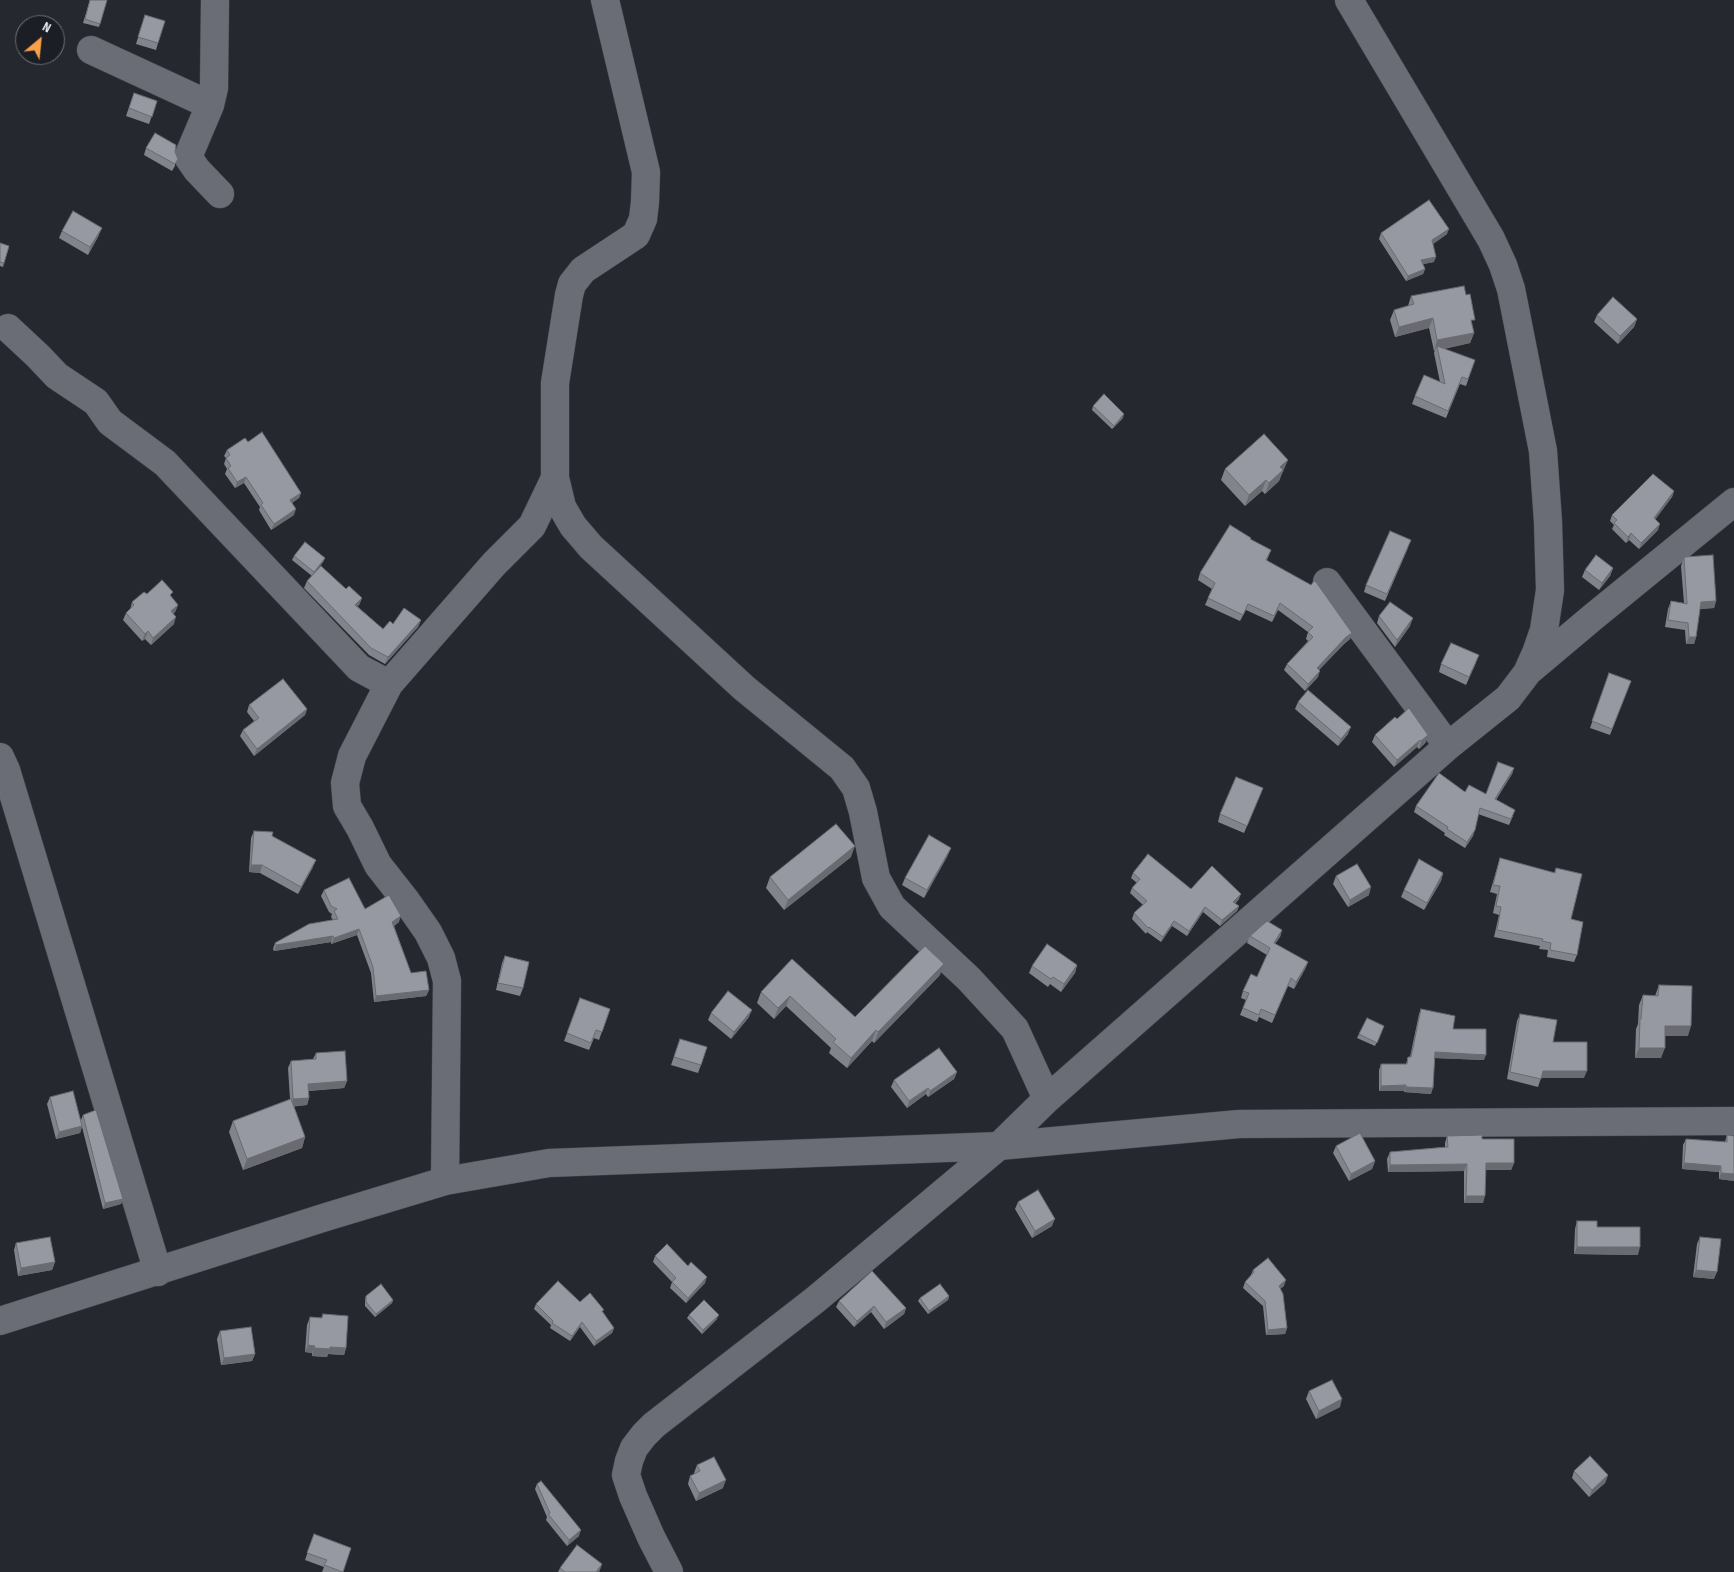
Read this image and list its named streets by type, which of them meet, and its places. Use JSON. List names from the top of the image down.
{
  "north": "top right"
}
